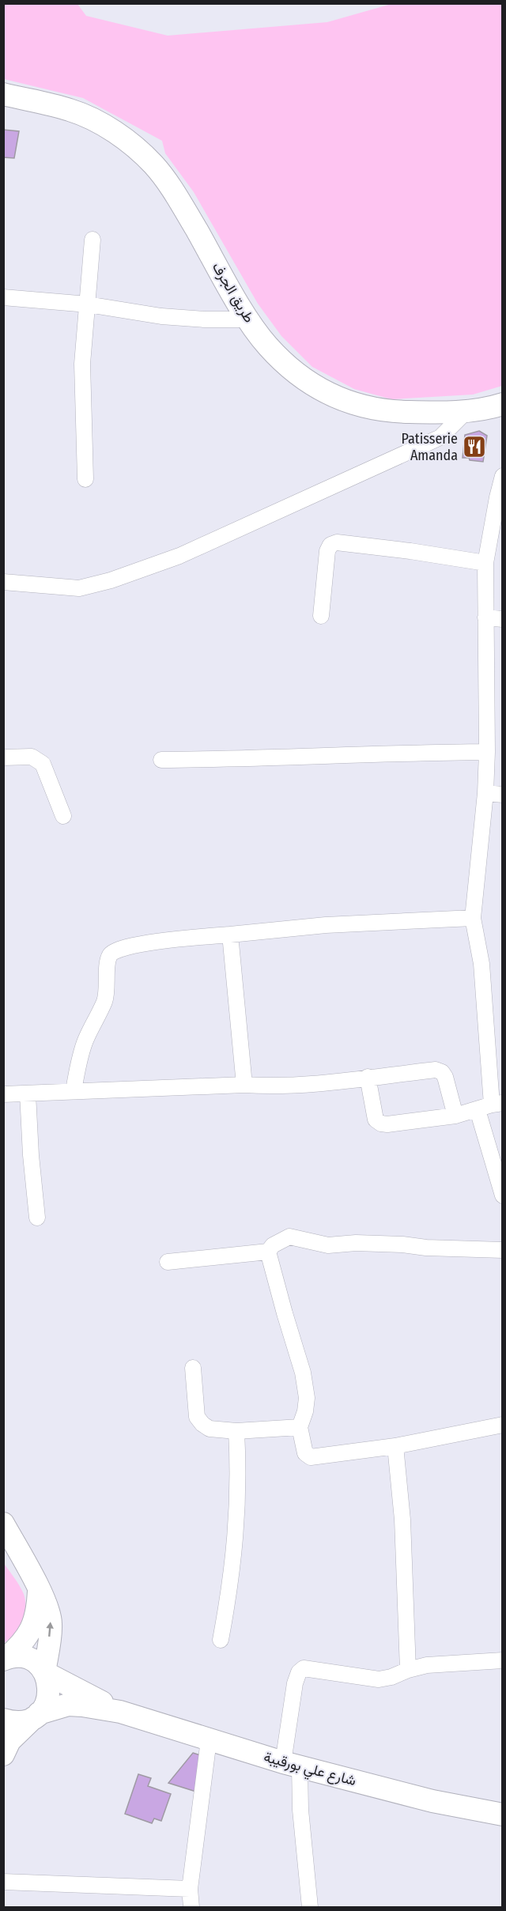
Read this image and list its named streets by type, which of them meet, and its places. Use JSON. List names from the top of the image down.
{
  "streets": {
    "main road": ["طريق الجرف", "شارع علي بورقيبة"]
  },
  "places": {
    "restaurant": ["Patisserie Amanda"]
  }
}
